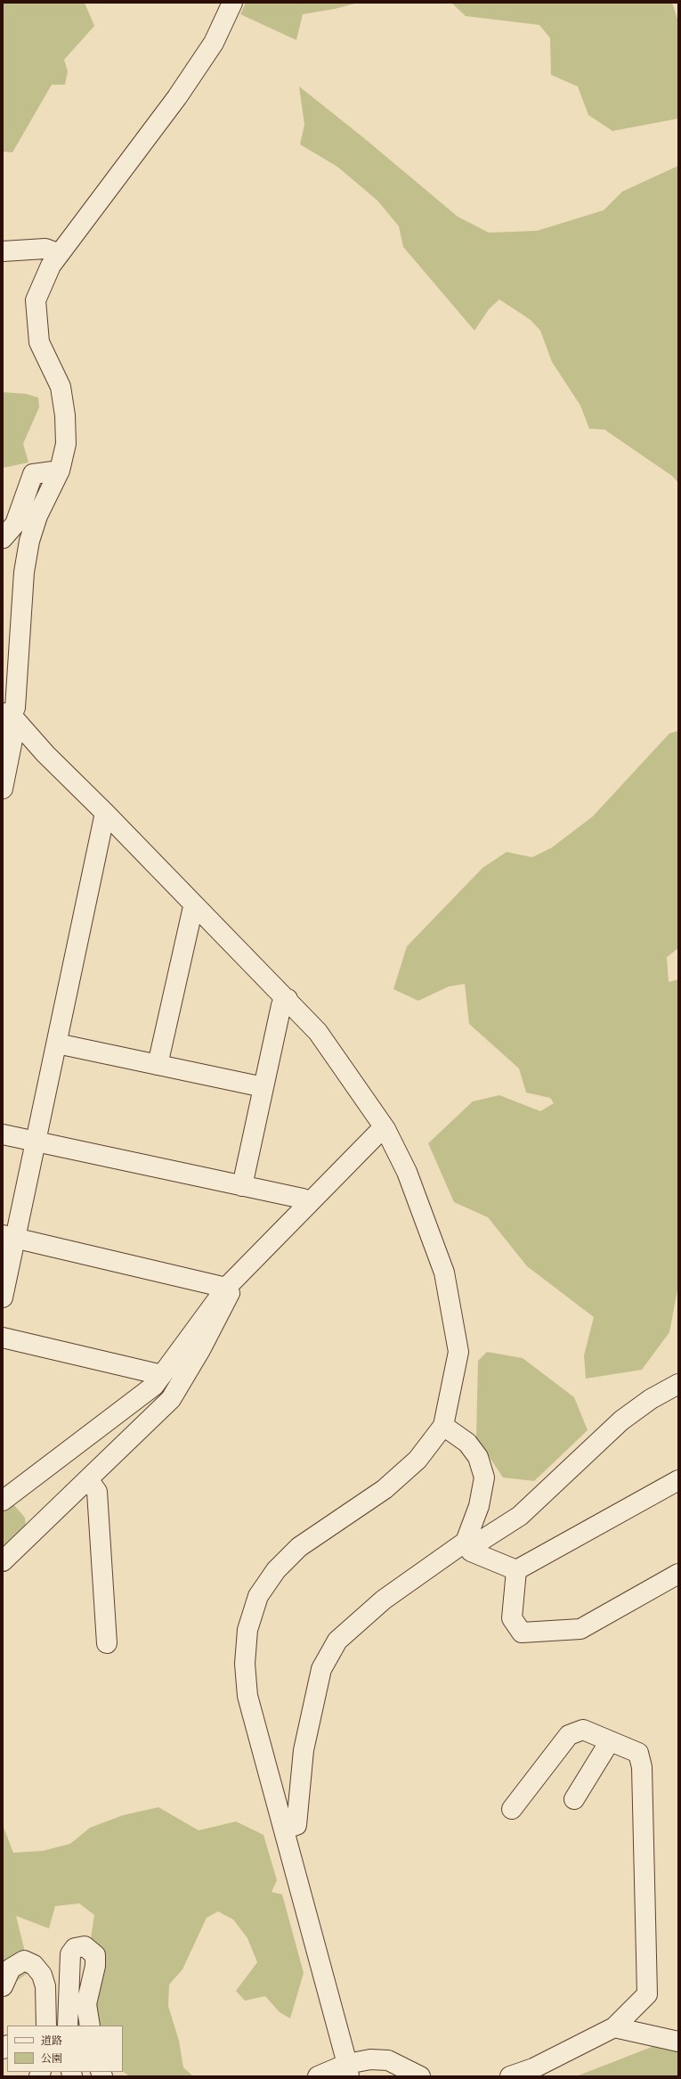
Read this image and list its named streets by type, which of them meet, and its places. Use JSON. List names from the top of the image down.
{
  "legend": ["道路", "公園"]
}
